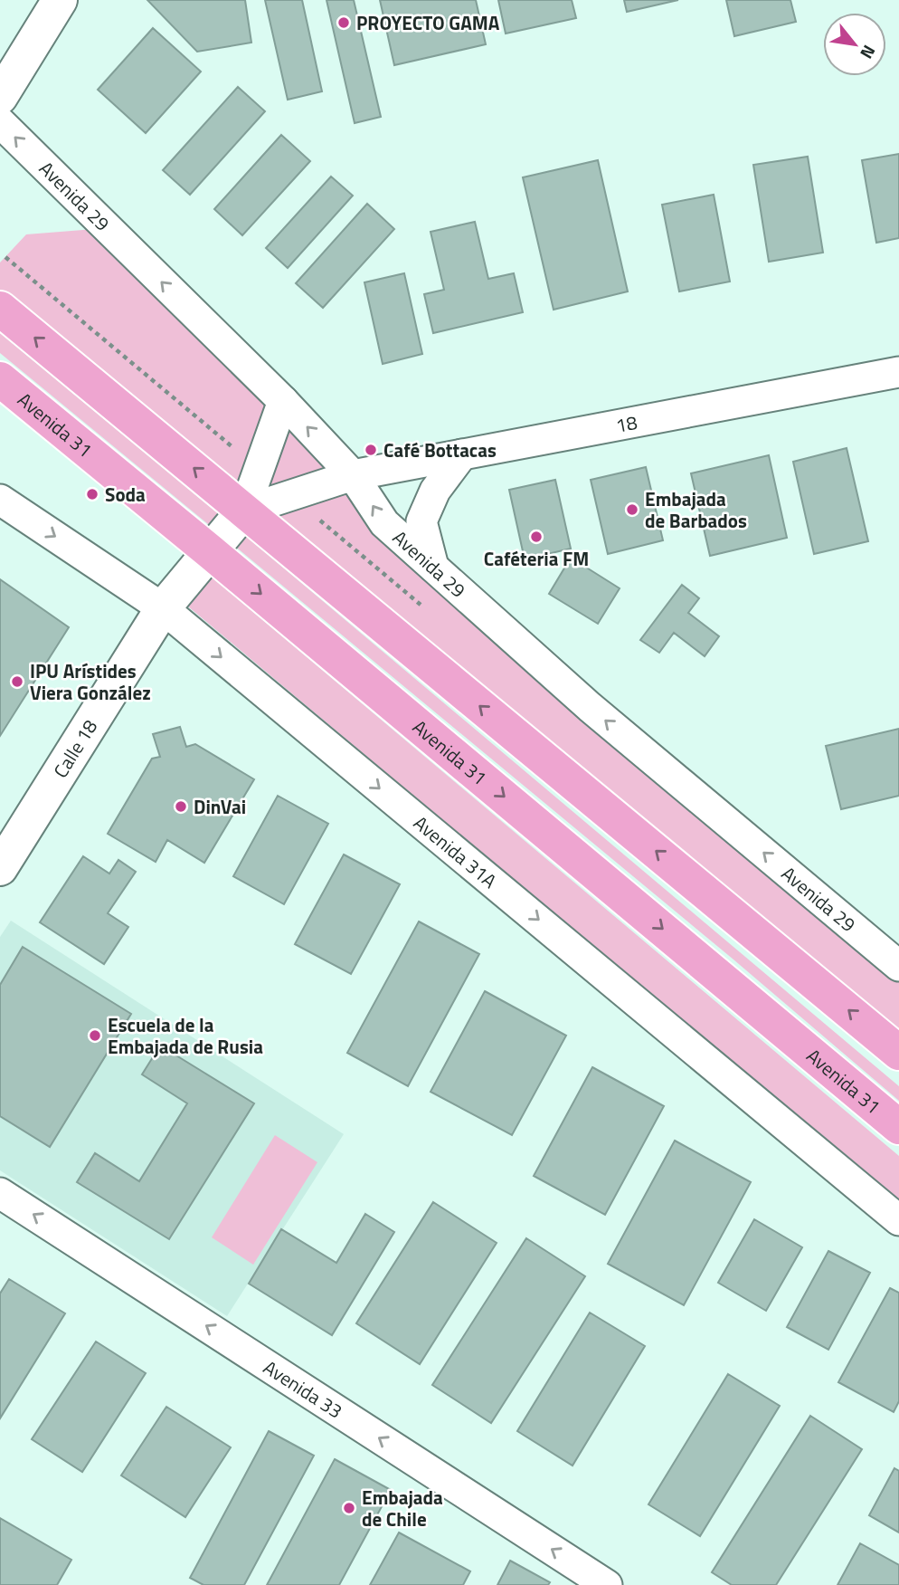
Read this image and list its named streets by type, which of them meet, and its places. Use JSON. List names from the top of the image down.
{
  "streets": {
    "main road": ["Avenida 31"],
    "street": [
      "Avenida 29",
      "18",
      "Calle 18",
      "Avenida 31A",
      "Avenida 33"
    ]
  },
  "crossings": [
    ["Avenida 29", "18"],
    ["Avenida 29", "Calle 18"],
    ["Avenida 31", "Calle 18"],
    ["Calle 18", "Avenida 31A"]
  ],
  "one_way": ["Avenida 29", "Avenida 31A", "Avenida 33"],
  "places": [
    "PROYECTO GAMA",
    "Café Bottacas",
    "Soda",
    "Embajada de Barbados",
    "Caféteria FM",
    "IPU Arístides Viera González",
    "DinVai",
    "Escuela de la Embajada de Rusia",
    "Embajada de Chile"
  ],
  "north": "bottom right"
}
